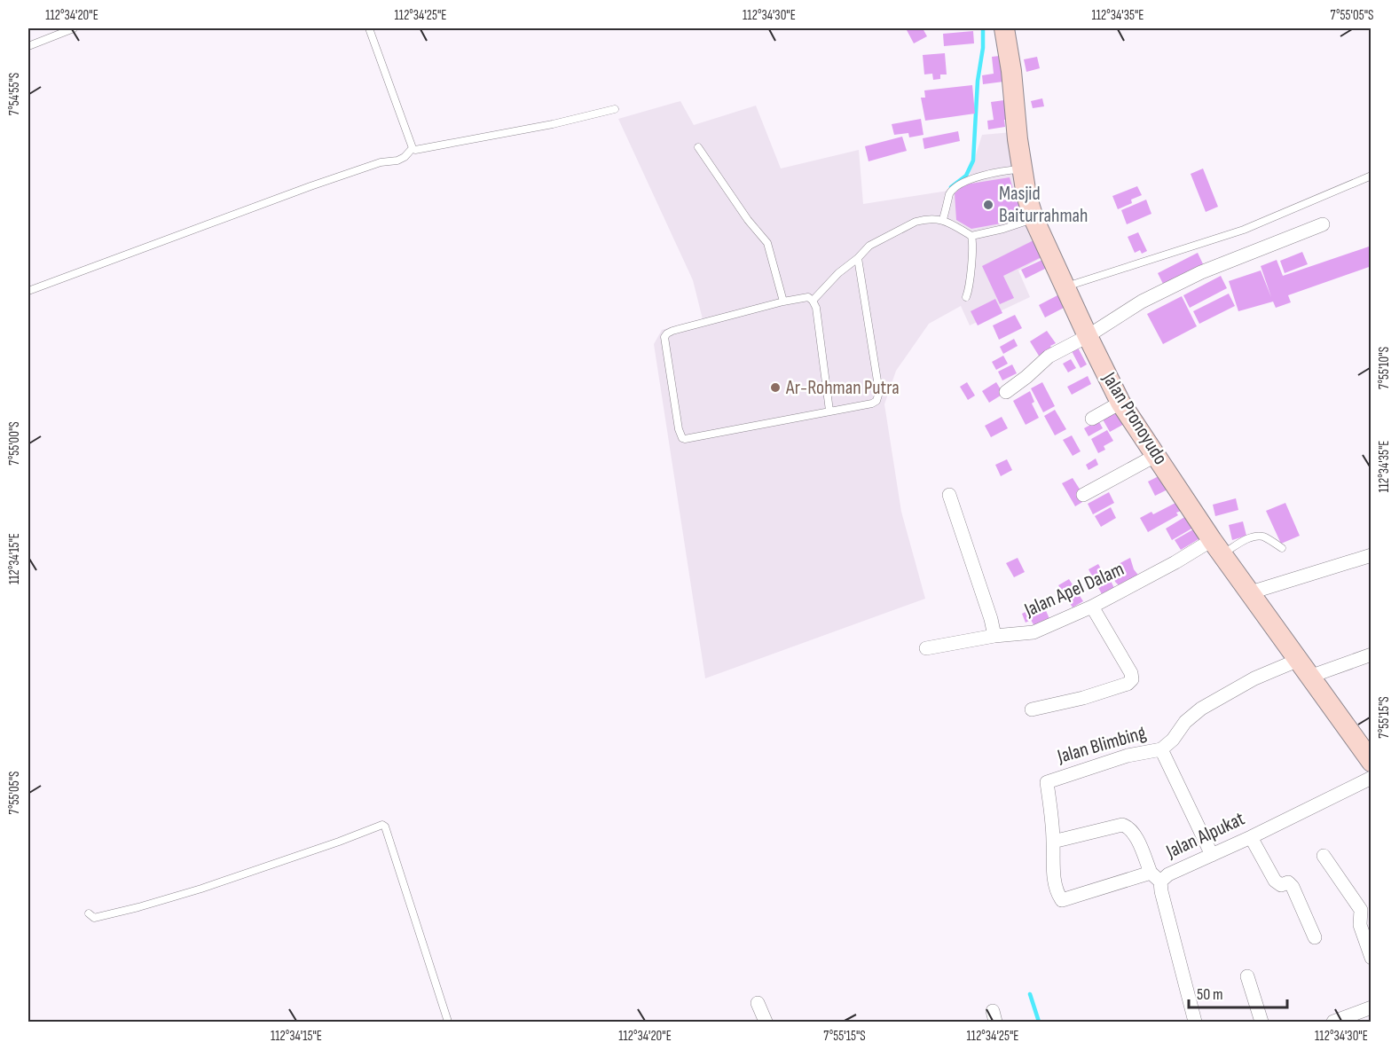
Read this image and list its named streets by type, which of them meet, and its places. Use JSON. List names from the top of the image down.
{
  "streets": {
    "main road": ["Jalan Pronoyudo"],
    "street": ["Jalan Apel Dalam", "Jalan Blimbing", "Jalan Alpukat"]
  },
  "crossings": [
    ["Jalan Pronoyudo", "Jalan Apel Dalam"],
    ["Jalan Pronoyudo", "Jalan Blimbing"]
  ],
  "places": ["Masjid Baiturrahmah", "Ar-Rohman Putra"],
  "scale_bar": "50 m",
  "coordinates": [
    "112°34'20\"E",
    "112°34'25\"E",
    "112°34'30\"E",
    "112°34'35\"E",
    "7°55'05\"S",
    "7°54'55\"S",
    "7°55'10\"S",
    "7°55'00\"S",
    "112°34'15\"E",
    "7°55'15\"S"
  ]
}
